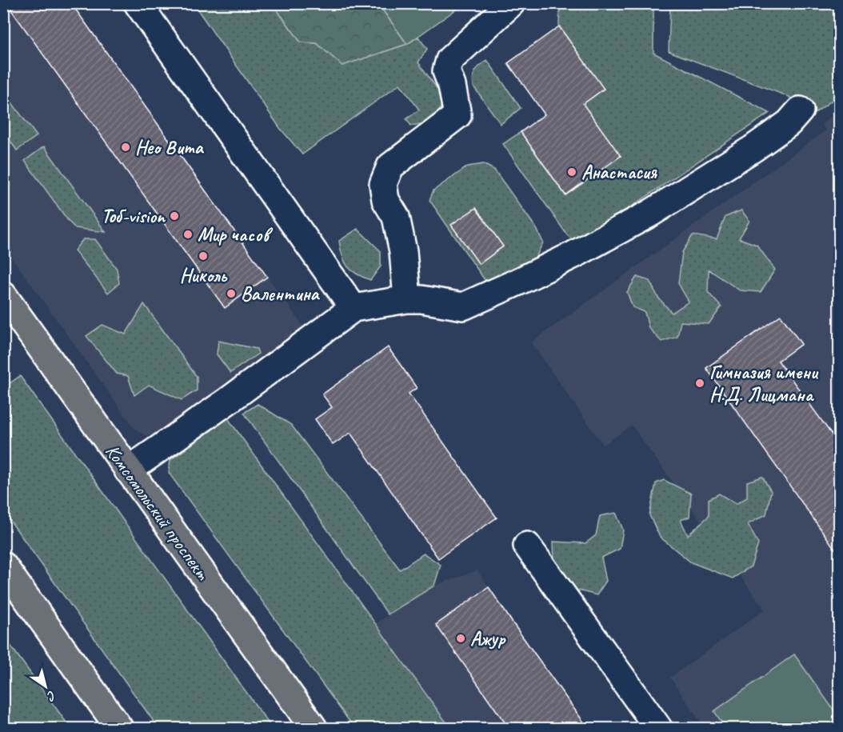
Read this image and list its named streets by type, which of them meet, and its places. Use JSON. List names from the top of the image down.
{
  "streets": {
    "main road": ["Комсомольский проспект"]
  },
  "places": [
    "Нео Вита",
    "Анастасия",
    "Тоб-vision",
    "Мир часов",
    "Николь",
    "Валентина",
    "Гимназия имени Н.Д. Лицмана",
    "Ажур"
  ],
  "north": "bottom right"
}
